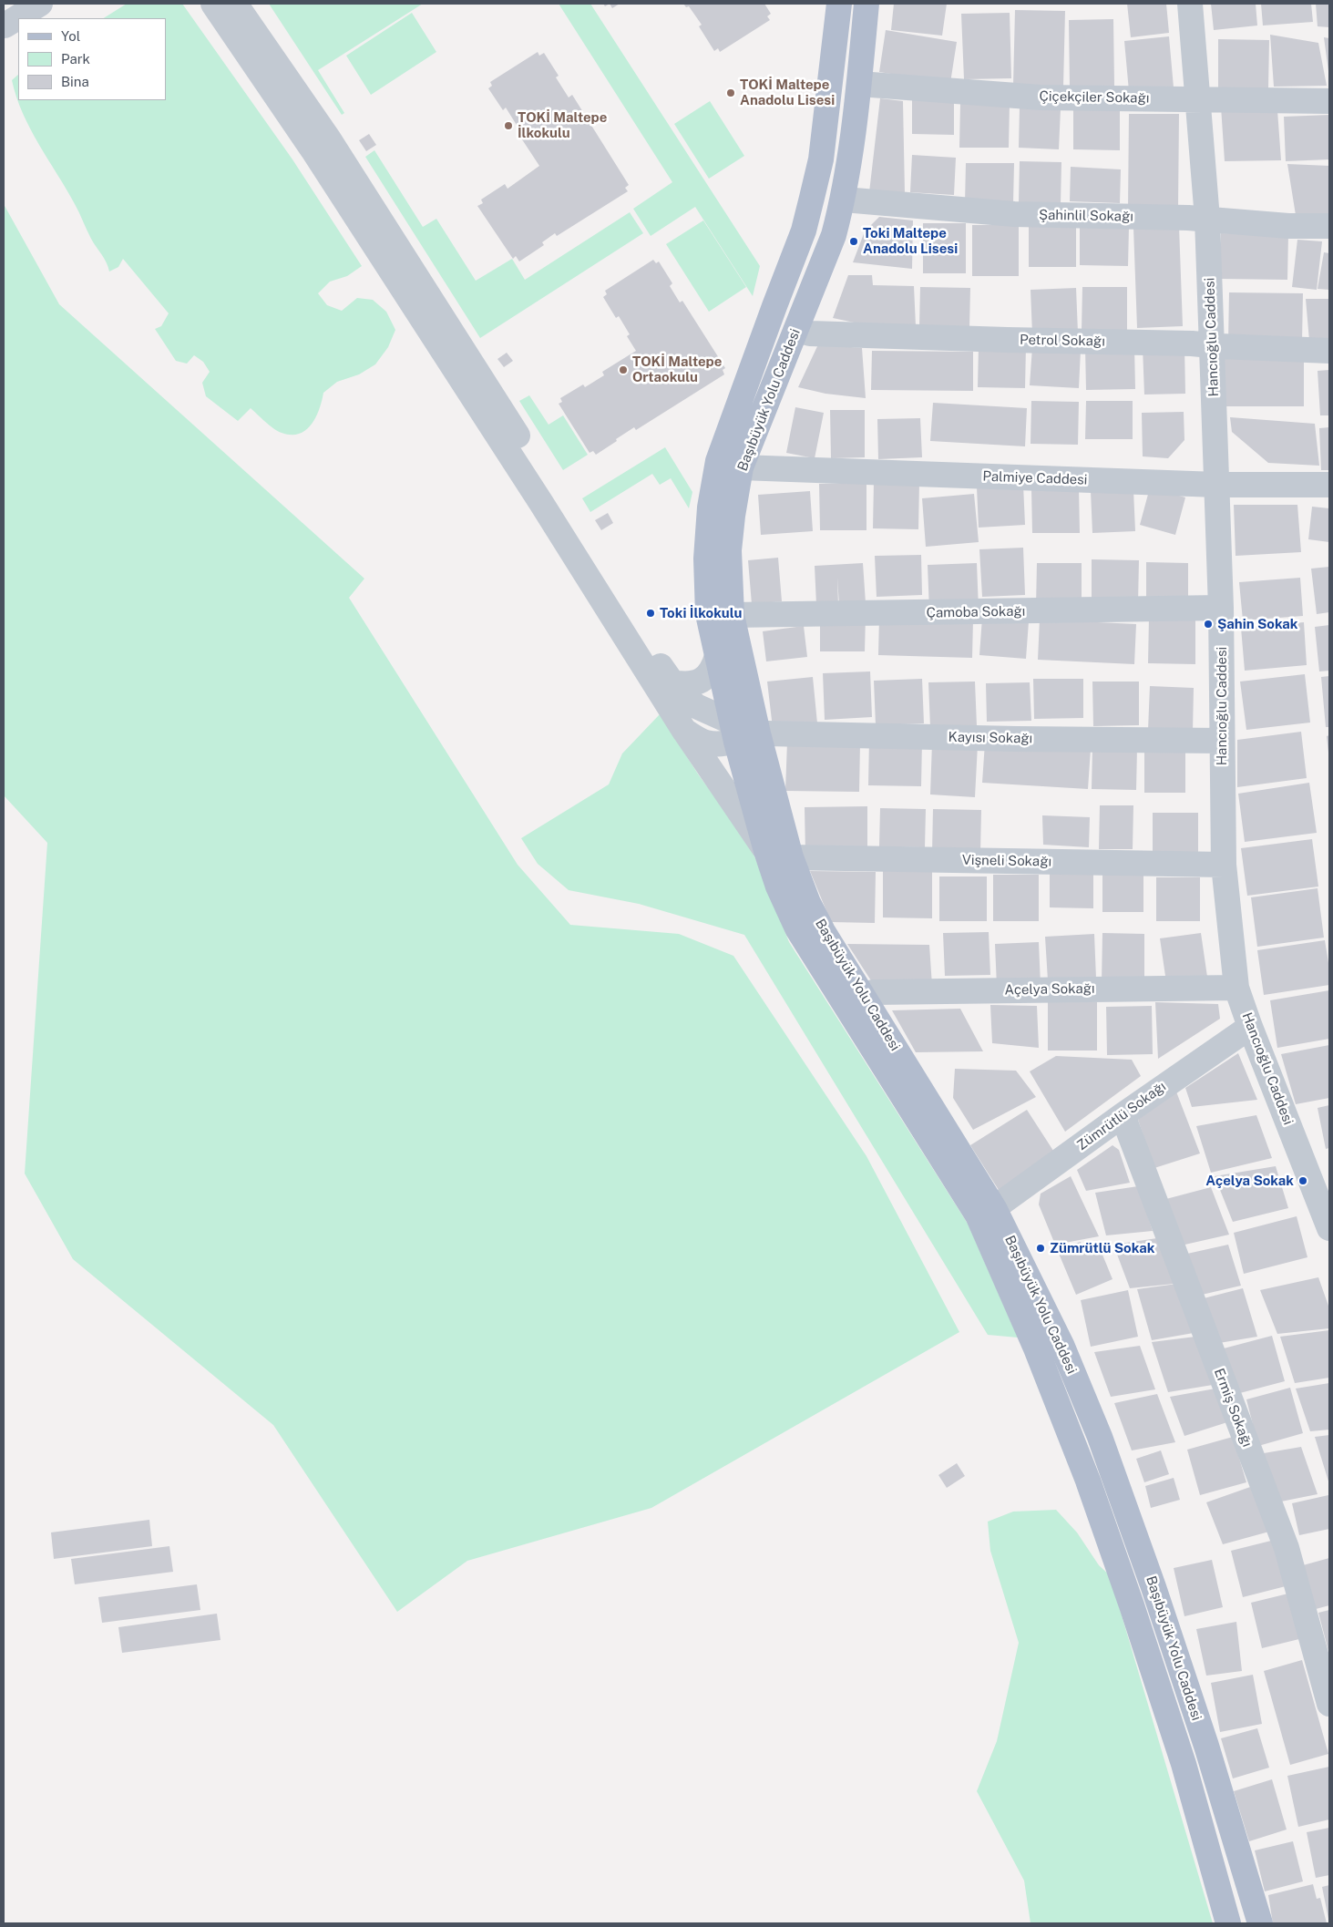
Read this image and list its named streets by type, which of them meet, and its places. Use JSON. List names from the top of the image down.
{
  "streets": {
    "main road": ["Başıbüyük Yolu Caddesi"],
    "street": [
      "Çiçekçiler Sokağı",
      "Şahinlil Sokağı",
      "Hancıoğlu Caddesi",
      "Petrol Sokağı",
      "Palmiye Caddesi",
      "Çamoba Sokağı",
      "Kayısı Sokağı",
      "Vişneli Sokağı",
      "Açelya Sokağı",
      "Zümrütlü Sokağı",
      "Ermiş Sokağı"
    ]
  },
  "crossings": [
    ["Çiçekçiler Sokağı", "Hancıoğlu Caddesi"],
    ["Çiçekçiler Sokağı", "Başıbüyük Yolu Caddesi"],
    ["Şahinlil Sokağı", "Hancıoğlu Caddesi"],
    ["Şahinlil Sokağı", "Başıbüyük Yolu Caddesi"],
    ["Hancıoğlu Caddesi", "Petrol Sokağı"],
    ["Hancıoğlu Caddesi", "Palmiye Caddesi"],
    ["Hancıoğlu Caddesi", "Çamoba Sokağı"],
    ["Hancıoğlu Caddesi", "Kayısı Sokağı"],
    ["Hancıoğlu Caddesi", "Vişneli Sokağı"],
    ["Hancıoğlu Caddesi", "Açelya Sokağı"],
    ["Hancıoğlu Caddesi", "Zümrütlü Sokağı"],
    ["Petrol Sokağı", "Başıbüyük Yolu Caddesi"],
    ["Başıbüyük Yolu Caddesi", "Palmiye Caddesi"],
    ["Başıbüyük Yolu Caddesi", "Çamoba Sokağı"],
    ["Başıbüyük Yolu Caddesi", "Kayısı Sokağı"],
    ["Başıbüyük Yolu Caddesi", "Vişneli Sokağı"],
    ["Başıbüyük Yolu Caddesi", "Açelya Sokağı"],
    ["Başıbüyük Yolu Caddesi", "Zümrütlü Sokağı"],
    ["Zümrütlü Sokağı", "Ermiş Sokağı"]
  ],
  "places": [
    "TOKİ Maltepe Anadolu Lisesi",
    "TOKİ Maltepe İlkokulu",
    "Toki Maltepe Anadolu Lisesi",
    "TOKİ Maltepe Ortaokulu",
    "Toki İlkokulu",
    "Şahin Sokak",
    "Açelya Sokak",
    "Zümrütlü Sokak"
  ],
  "legend": ["Yol", "Park", "Bina"]
}
